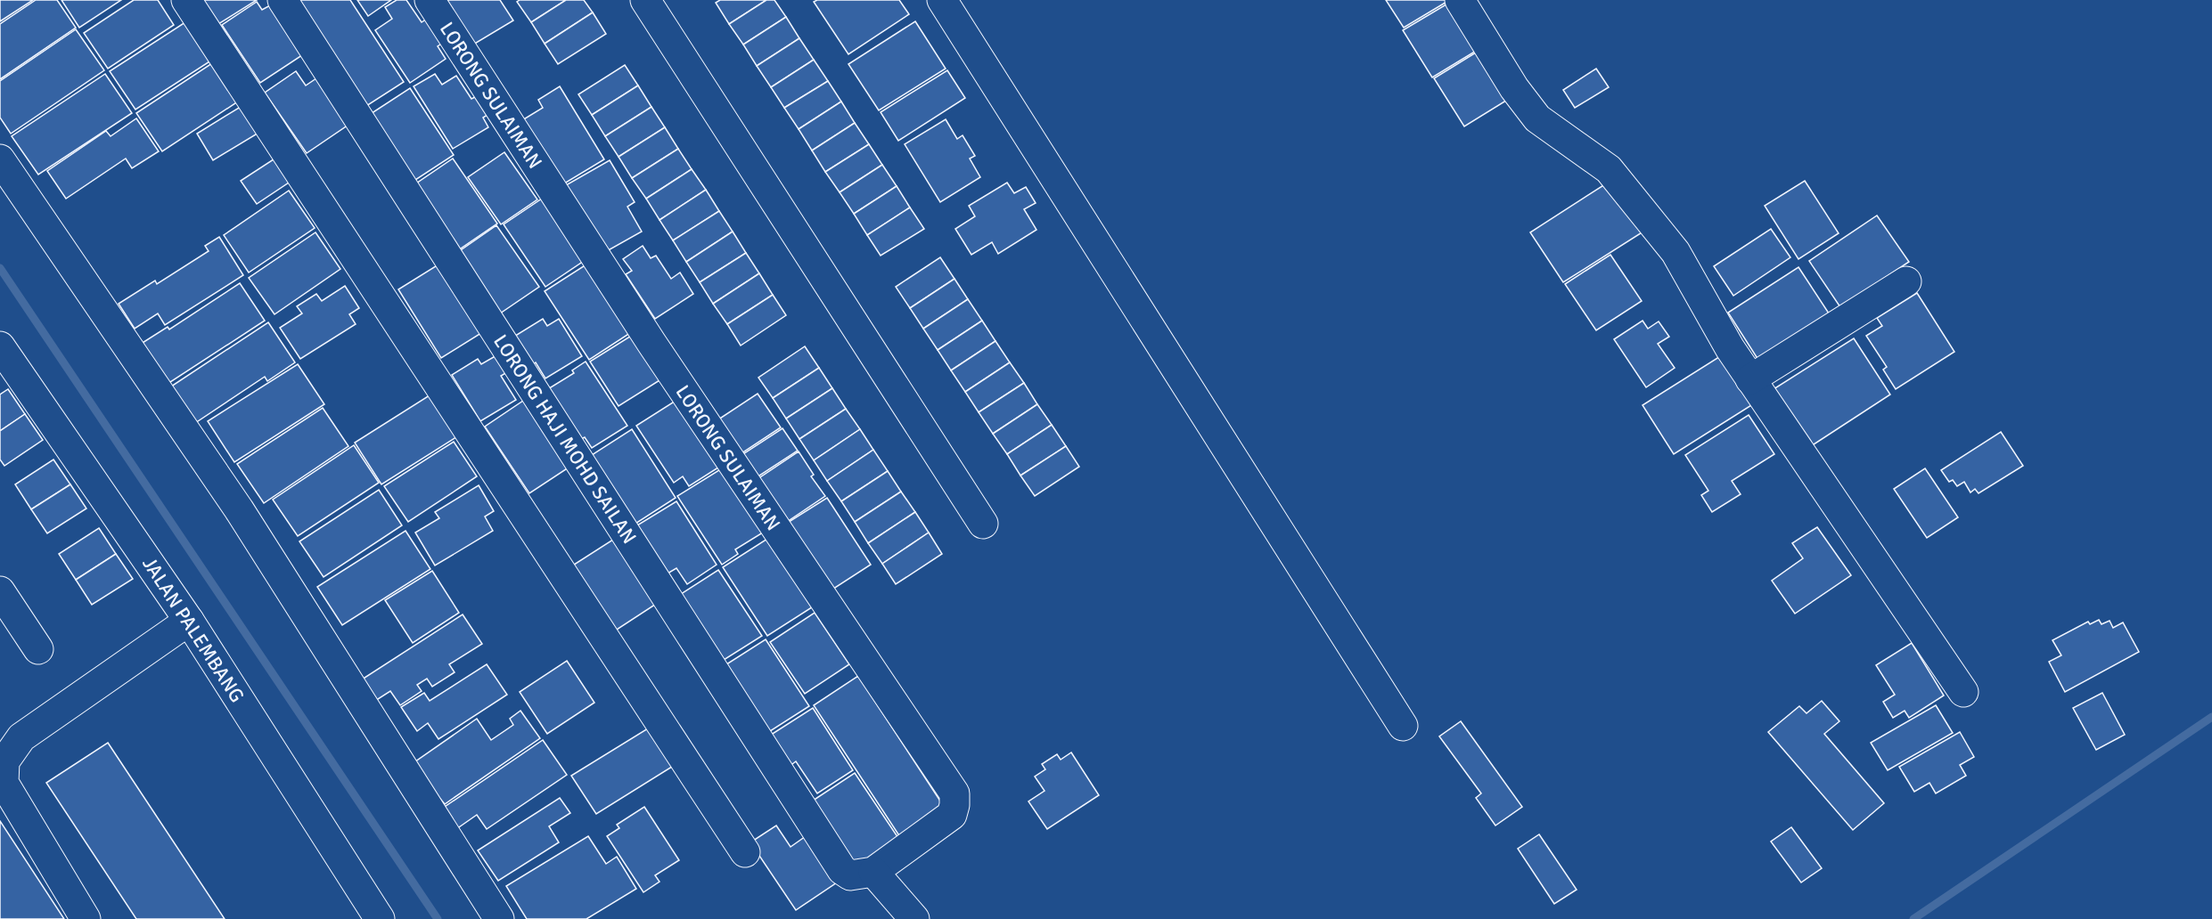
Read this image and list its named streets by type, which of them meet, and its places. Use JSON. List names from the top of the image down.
{
  "streets": {
    "street": ["LORONG SULAIMAN", "LORONG HAJI MOHD SAILAN", "JALAN PALEMBANG"]
  },
  "crossings": [
    ["LORONG SULAIMAN", "LORONG HAJI MOHD SAILAN"]
  ]
}
